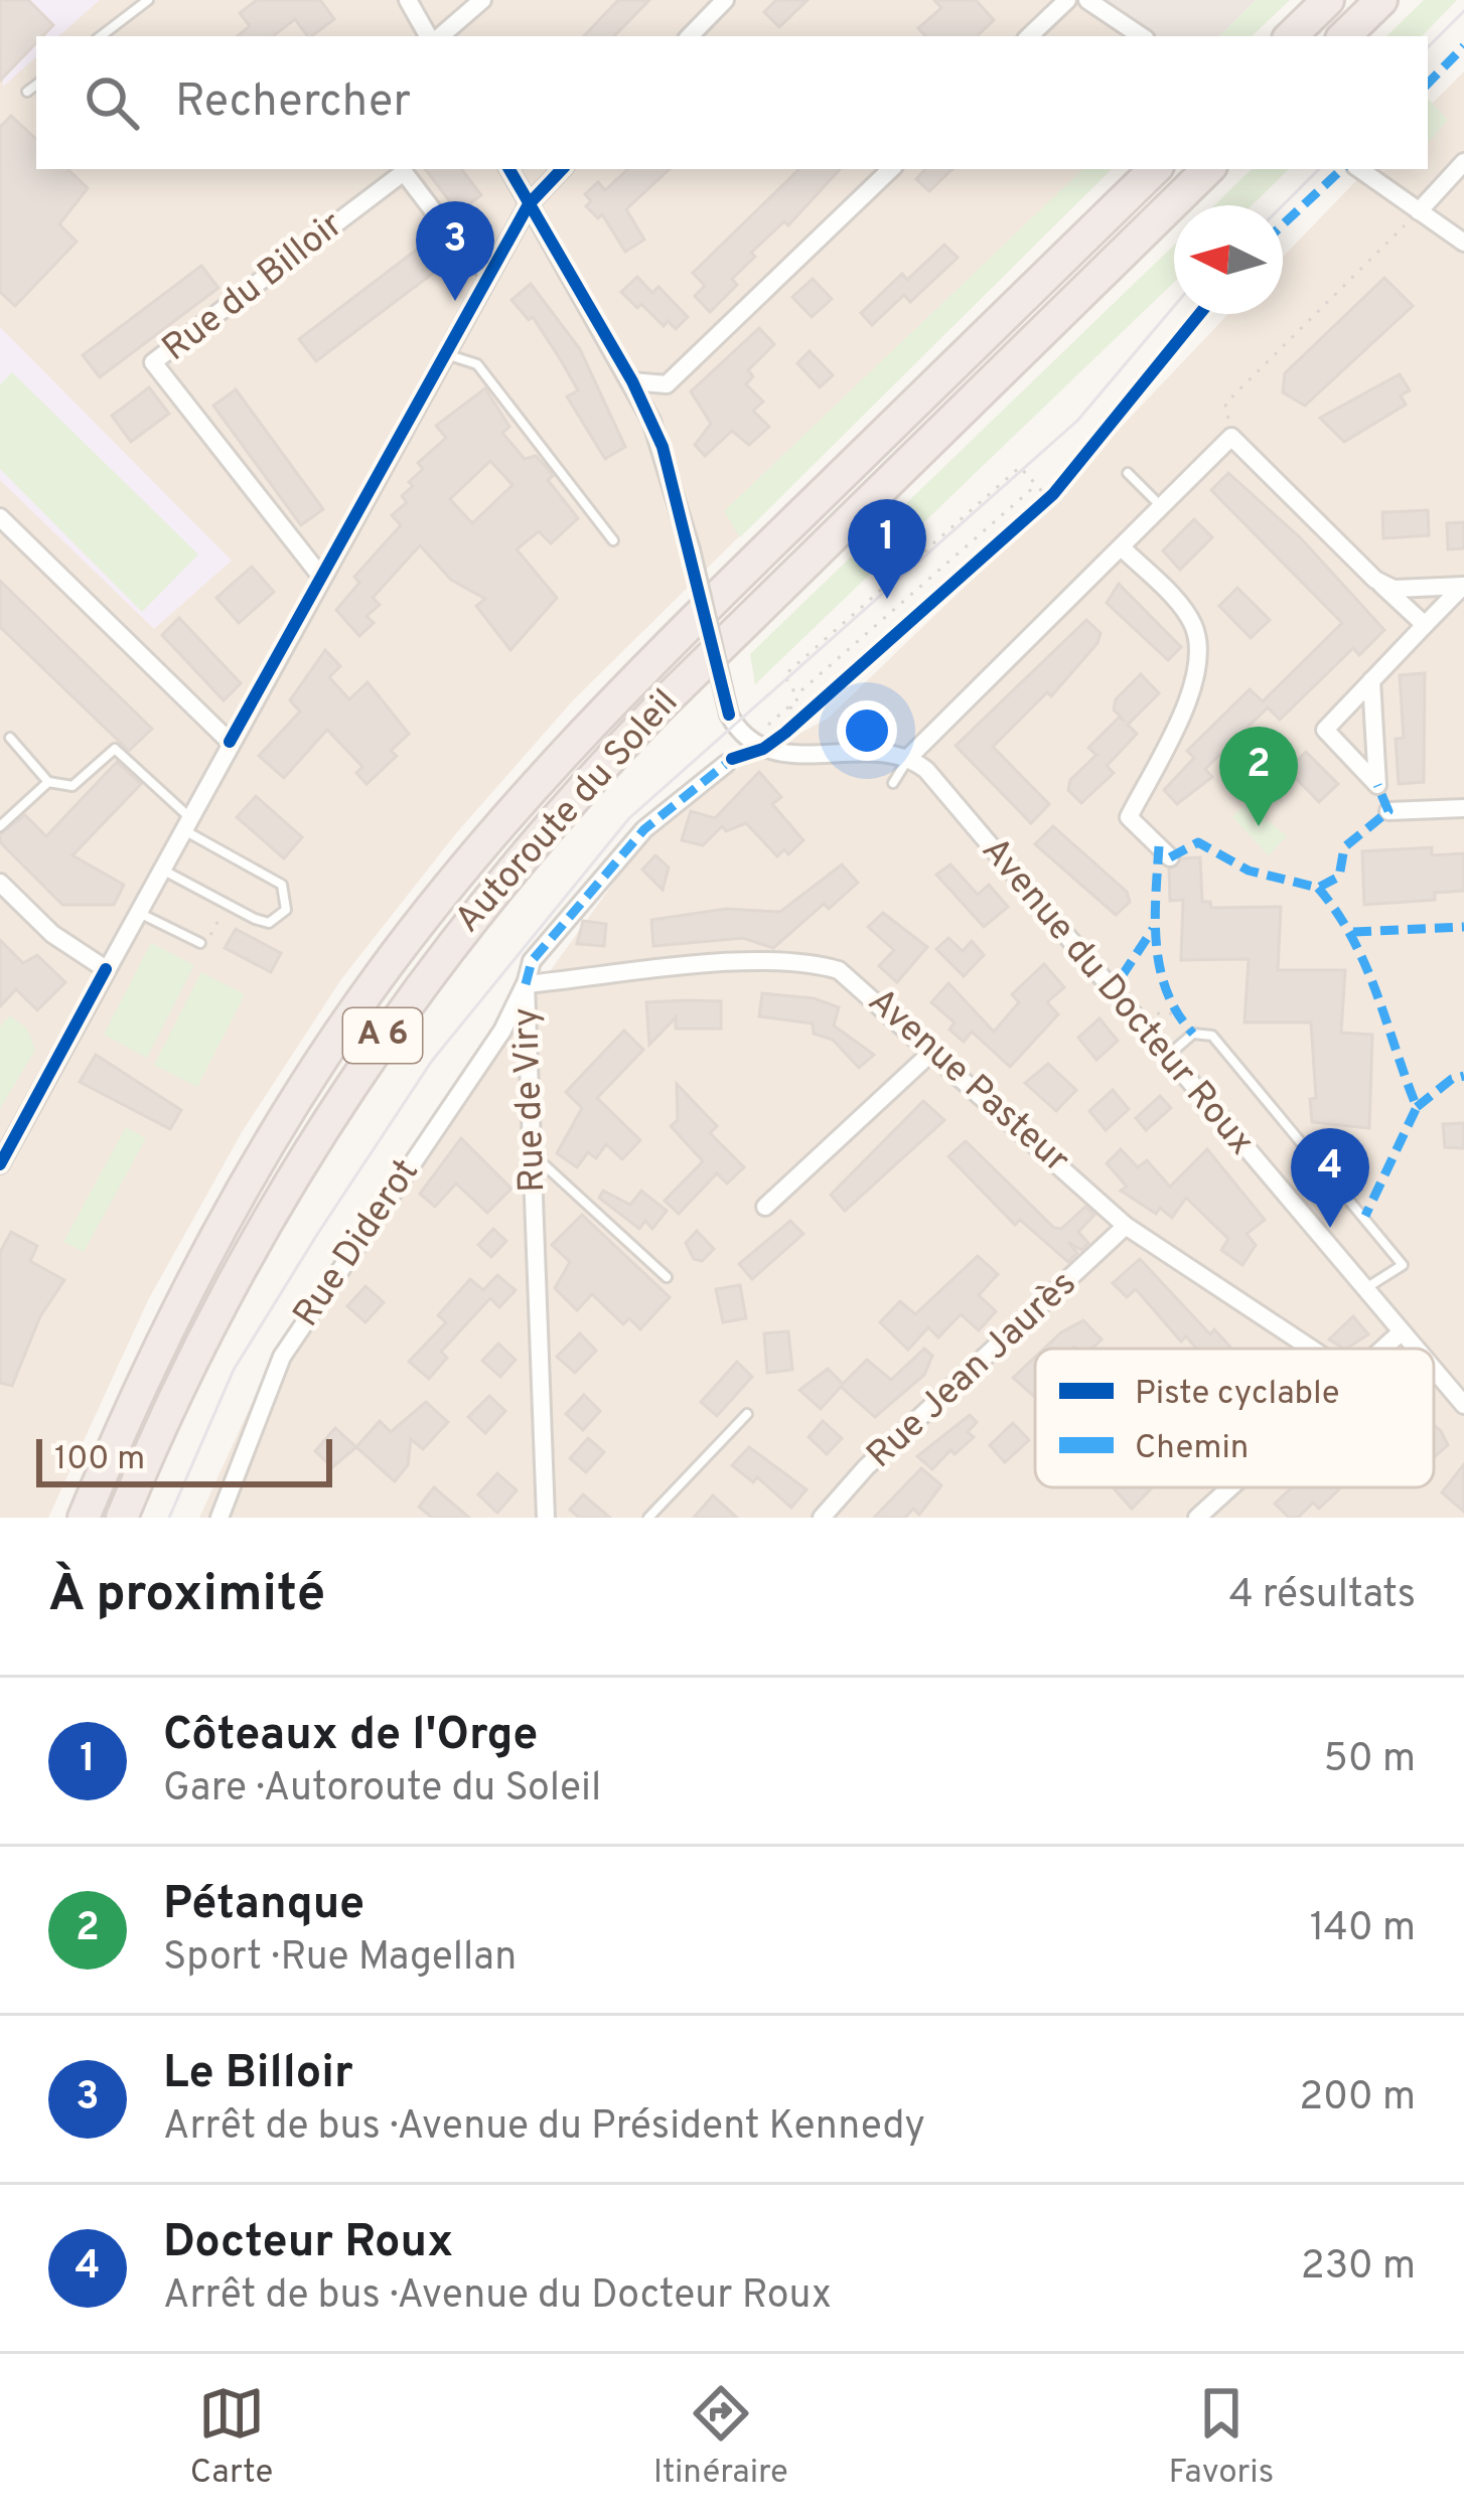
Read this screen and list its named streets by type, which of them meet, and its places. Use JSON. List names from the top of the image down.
{
  "streets": {
    "highway": ["Autoroute du Soleil", "A 6"],
    "street": [
      "Rue du Billoir",
      "Avenue du Docteur Roux",
      "Avenue Pasteur",
      "Rue de Viry",
      "Rue Diderot",
      "Rue Jean Jaurès"
    ]
  },
  "crossings": [
    ["Avenue Pasteur", "Rue de Viry"],
    ["Avenue Pasteur", "Rue Diderot"],
    ["Avenue Pasteur", "Rue Jean Jaurès"],
    ["Rue de Viry", "Rue Diderot"]
  ],
  "legend": ["Piste cyclable", "Chemin"],
  "scale_bar": "100 m",
  "north": "left",
  "page": {
    "search": "Rechercher",
    "pins": [
      "3",
      "1",
      "2",
      "4"
    ],
    "scale": "100 m",
    "heading": ["À proximité", "4 résultats"],
    "list": [
      {
        "mark": "1",
        "name": "Côteaux de l'Orge",
        "note": "Gare · Autoroute du Soleil",
        "value": "50 m"
      },
      {
        "mark": "2",
        "name": "Pétanque",
        "note": "Sport · Rue Magellan",
        "value": "140 m"
      },
      {
        "mark": "3",
        "name": "Le Billoir",
        "note": "Arrêt de bus · Avenue du Président Kennedy",
        "value": "200 m"
      },
      {
        "mark": "4",
        "name": "Docteur Roux",
        "note": "Arrêt de bus · Avenue du Docteur Roux",
        "value": "230 m"
      }
    ],
    "nav": ["Carte", "Itinéraire", "Favoris"]
  }
}
